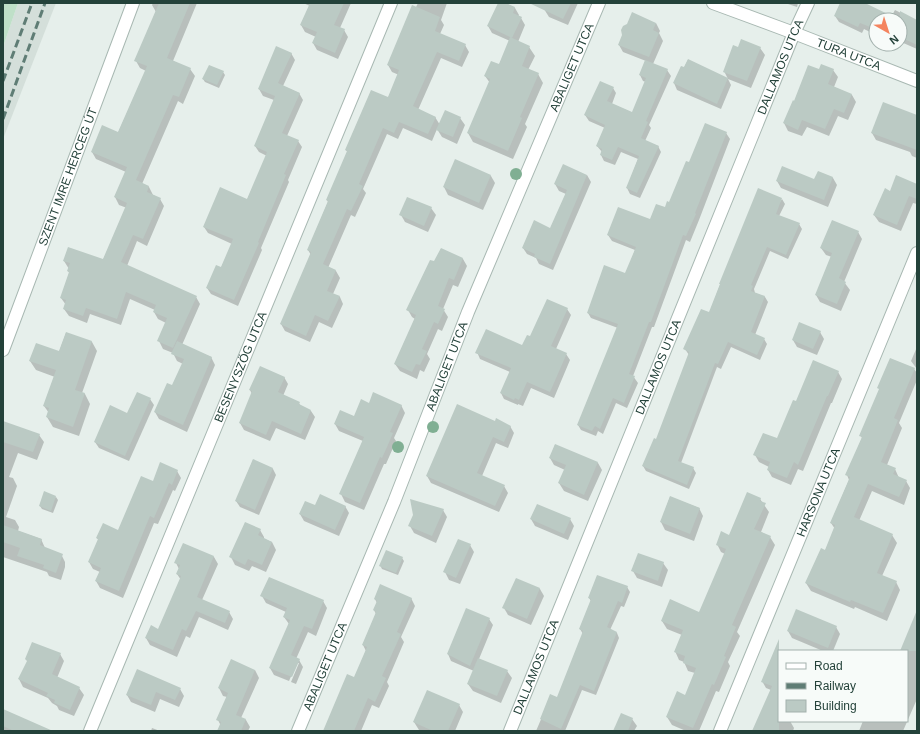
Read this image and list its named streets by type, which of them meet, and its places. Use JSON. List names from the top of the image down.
{
  "streets": {
    "street": [
      "TURA UTCA",
      "ABALIGET UTCA",
      "DALLAMOS UTCA",
      "SZENT IMRE HERCEG ÚT",
      "BESENYSZÖG UTCA",
      "HARSONA UTCA"
    ]
  },
  "crossings": [
    ["TURA UTCA", "DALLAMOS UTCA"]
  ],
  "legend": ["Road", "Railway", "Building"],
  "north": "bottom right"
}
